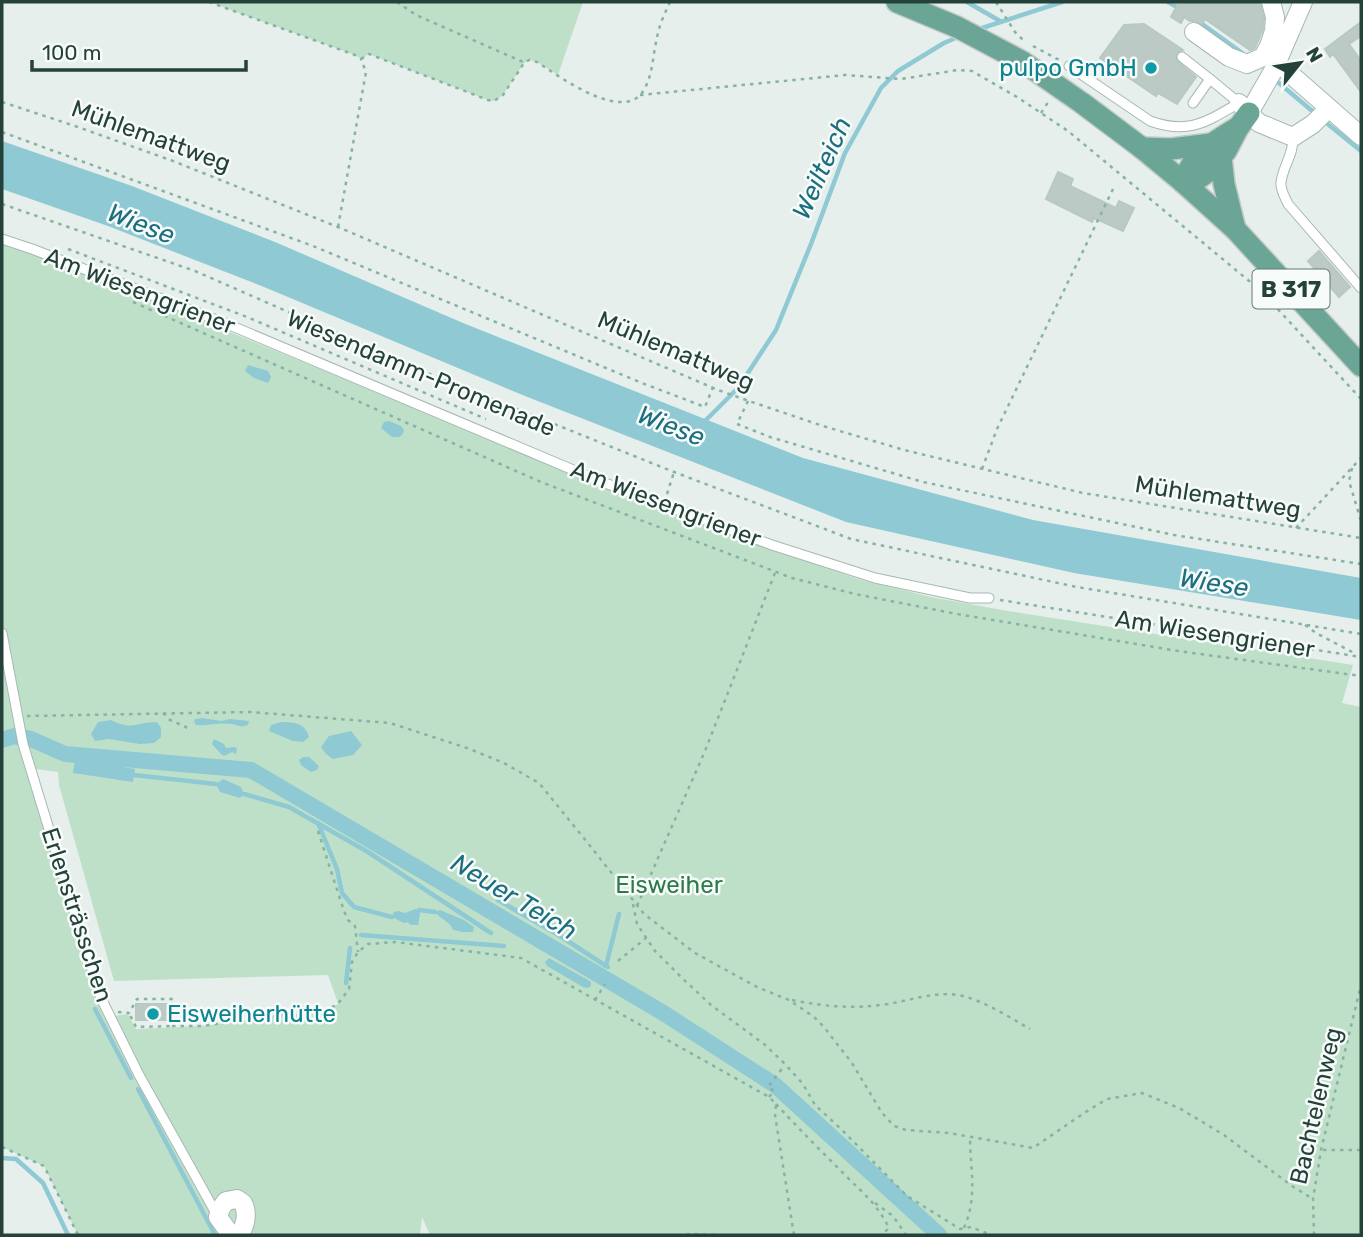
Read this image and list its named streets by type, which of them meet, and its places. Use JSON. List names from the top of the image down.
{
  "streets": {
    "main road": ["B 317"],
    "street": ["Erlensträsschen"],
    "lane": ["Am Wiesengriener"],
    "path": ["Mühlemattweg", "Wiesendamm-Promenade", "Bachtelenweg"]
  },
  "water": ["Weilteich", "Wiese", "Neuer Teich"],
  "parks": ["Eisweiher"],
  "places": ["pulpo GmbH", "Eisweiherhütte"],
  "scale_bar": "100 m",
  "north": "top right"
}
